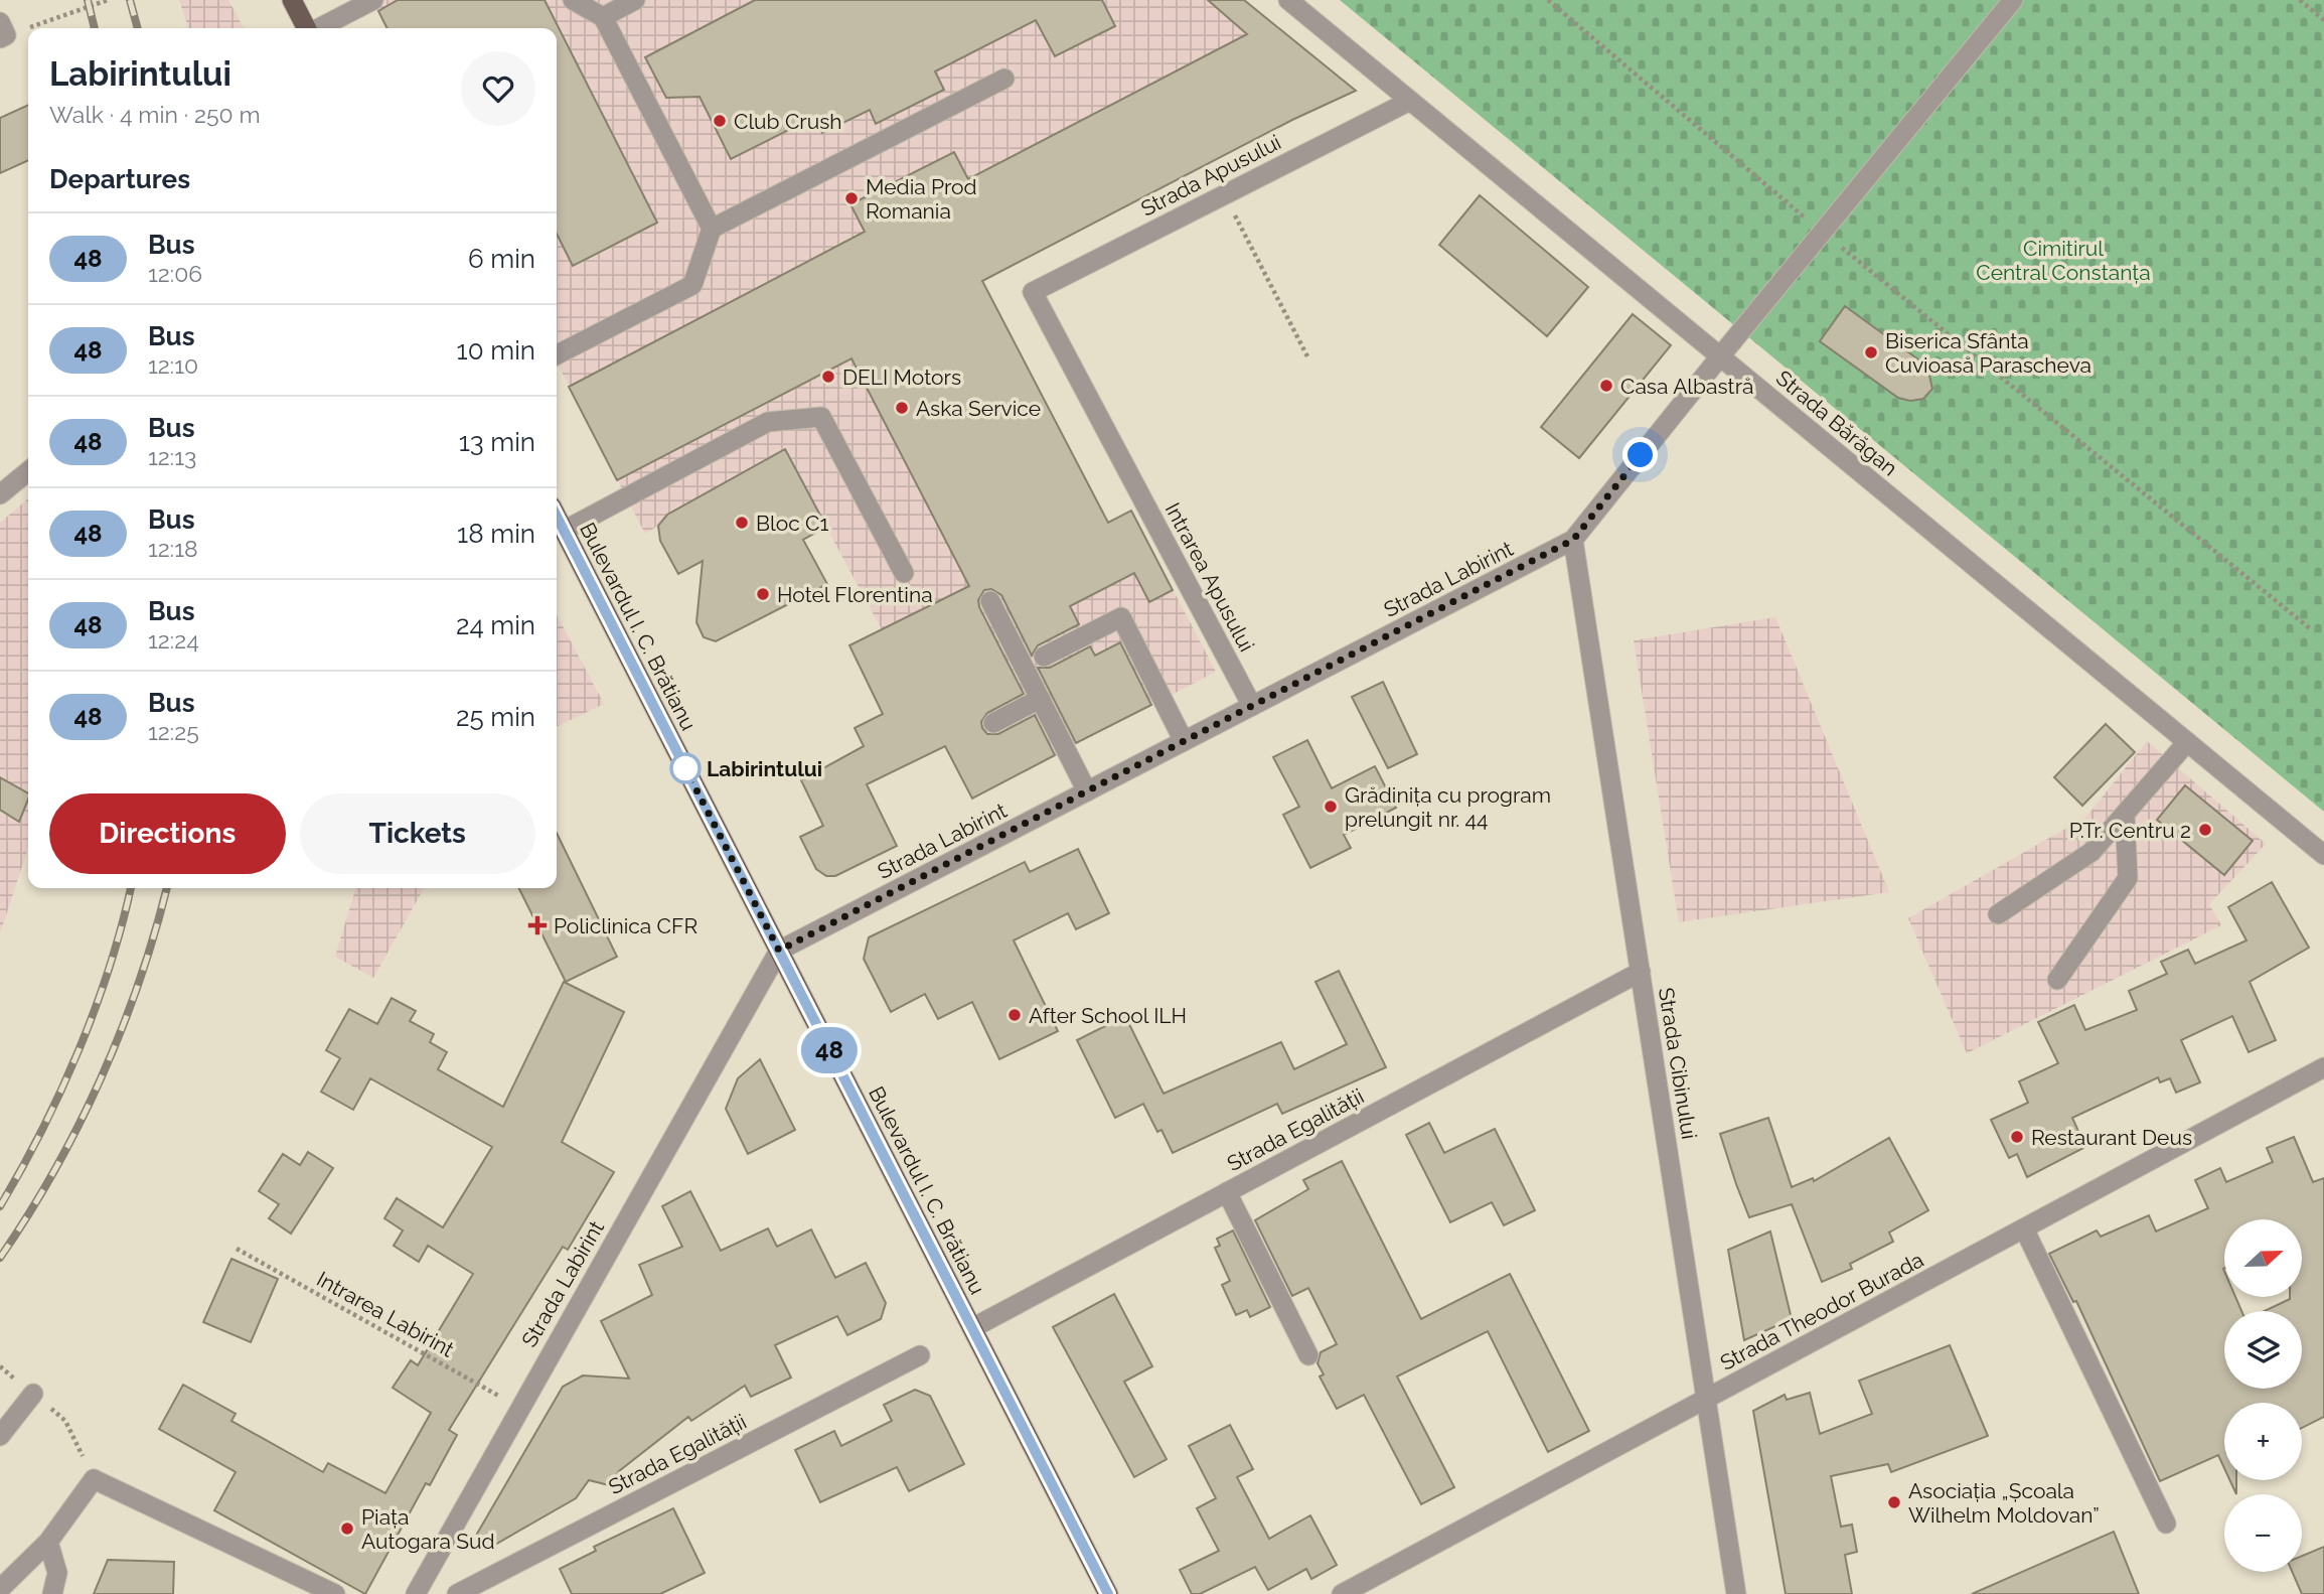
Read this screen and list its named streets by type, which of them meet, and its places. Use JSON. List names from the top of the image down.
{
  "streets": {
    "main road": ["Bulevardul I. C. Brătianu"],
    "street": [
      "Strada Apusului",
      "Strada Bărăgan",
      "Intrarea Apusului",
      "Strada Labirint",
      "Strada Cibinului",
      "Strada Egalității",
      "Strada Theodor Burada"
    ],
    "path": ["Intrarea Labirint"]
  },
  "crossings": [
    ["Strada Apusului", "Strada Bărăgan"],
    ["Strada Apusului", "Intrarea Apusului"],
    ["Strada Bărăgan", "Strada Labirint"],
    ["Intrarea Apusului", "Strada Labirint"],
    ["Strada Labirint", "Bulevardul I. C. Brătianu"],
    ["Strada Labirint", "Strada Cibinului"],
    ["Strada Labirint", "Intrarea Labirint"],
    ["Bulevardul I. C. Brătianu", "Strada Egalității"],
    ["Strada Cibinului", "Strada Egalității"],
    ["Strada Cibinului", "Strada Theodor Burada"]
  ],
  "parks": ["Cimitirul Central Constanța"],
  "places": {
    "other": [
      "Club Crush",
      "Media Prod Romania",
      "Biserica Sfânta Cuvioasă Parascheva",
      "DELI Motors",
      "Casa Albastră",
      "Aska Service",
      "Bloc C1",
      "Hotel Florentina",
      "Labirintului",
      "Grădinița cu program prelungit nr. 44",
      "P.Tr. Centru 2",
      "After School ILH",
      "Restaurant Deus",
      "Asociația „Școala Wilhelm Moldovan”",
      "Piața Autogara Sud"
    ],
    "health": ["Policlinica CFR"]
  },
  "lines": ["bus line 48"],
  "north": "right",
  "page": {
    "on_map": "48",
    "heading": [
      ["Labirintului", "Walk · 4 min · 250 m"],
      "Departures"
    ],
    "list": [
      {
        "mark": "48",
        "name": "Bus",
        "note": "12:06",
        "value": "6 min"
      },
      {
        "mark": "48",
        "name": "Bus",
        "note": "12:10",
        "value": "10 min"
      },
      {
        "mark": "48",
        "name": "Bus",
        "note": "12:13",
        "value": "13 min"
      },
      {
        "mark": "48",
        "name": "Bus",
        "note": "12:18",
        "value": "18 min"
      },
      {
        "mark": "48",
        "name": "Bus",
        "note": "12:24",
        "value": "24 min"
      },
      {
        "mark": "48",
        "name": "Bus",
        "note": "12:25",
        "value": "25 min"
      }
    ],
    "buttons": ["Directions", "Tickets"],
    "map_buttons": ["+", "−"]
  }
}
